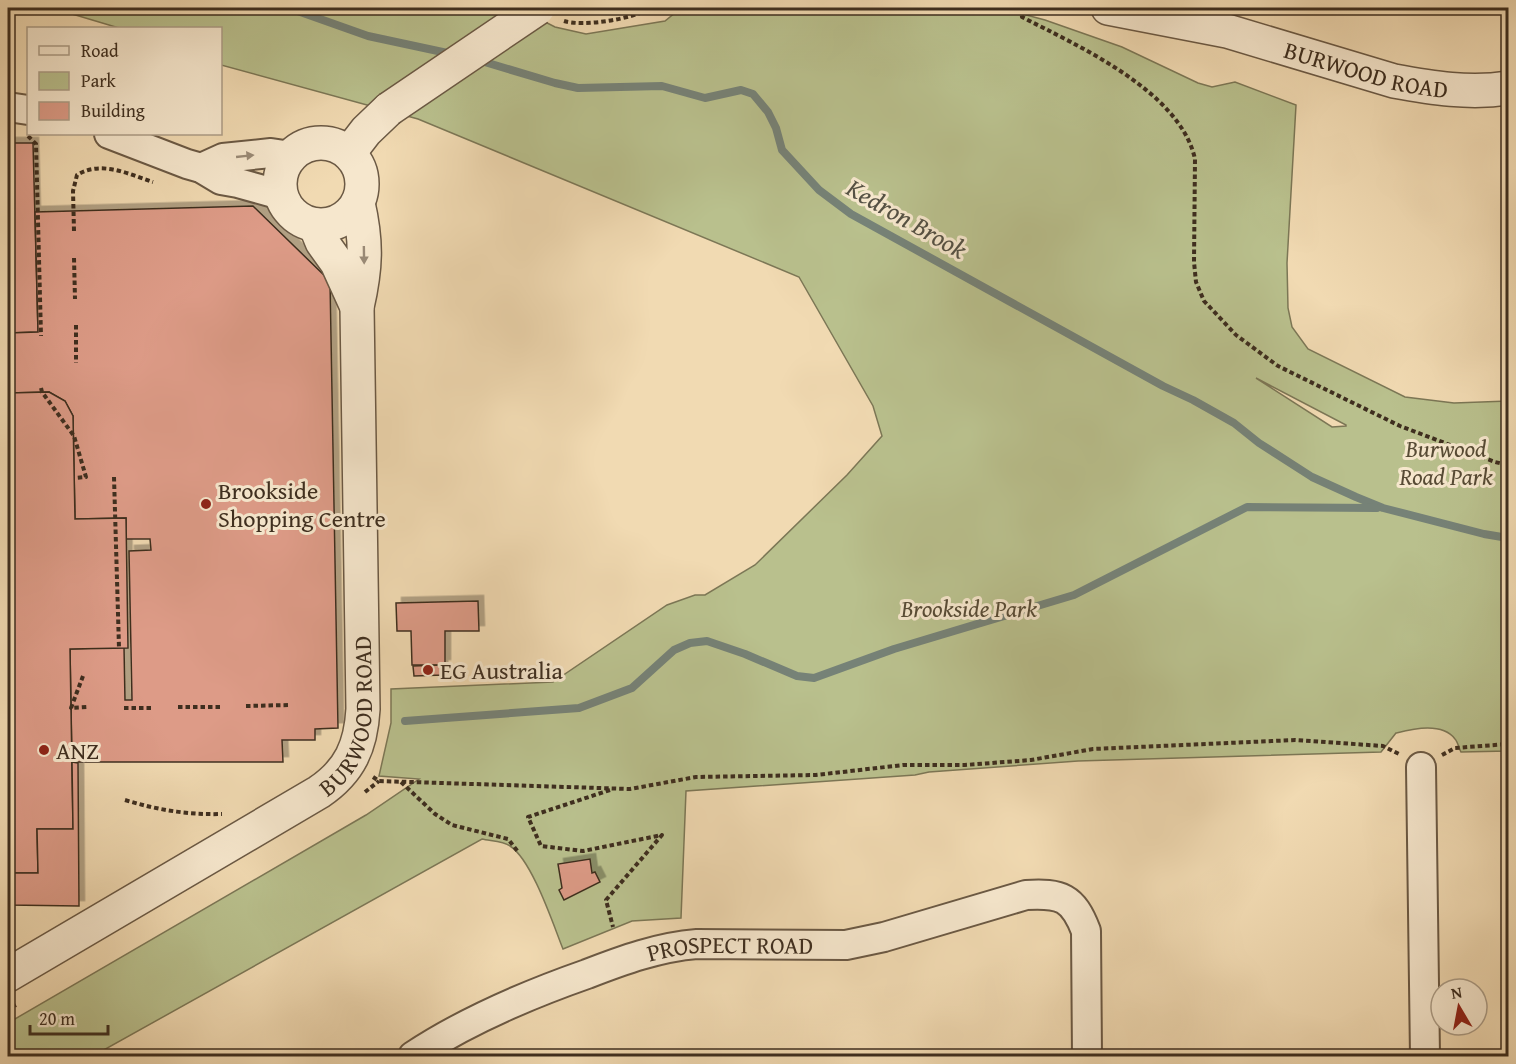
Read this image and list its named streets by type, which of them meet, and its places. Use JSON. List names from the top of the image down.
{
  "streets": {
    "street": ["BURWOOD ROAD", "PROSPECT ROAD"]
  },
  "water": ["Kedron Brook"],
  "parks": ["Burwood Road Park", "Brookside Park"],
  "places": ["Brookside Shopping Centre", "EG Australia", "ANZ"],
  "legend": ["Road", "Park", "Building"],
  "scale_bar": "20 m",
  "north": "top"
}
